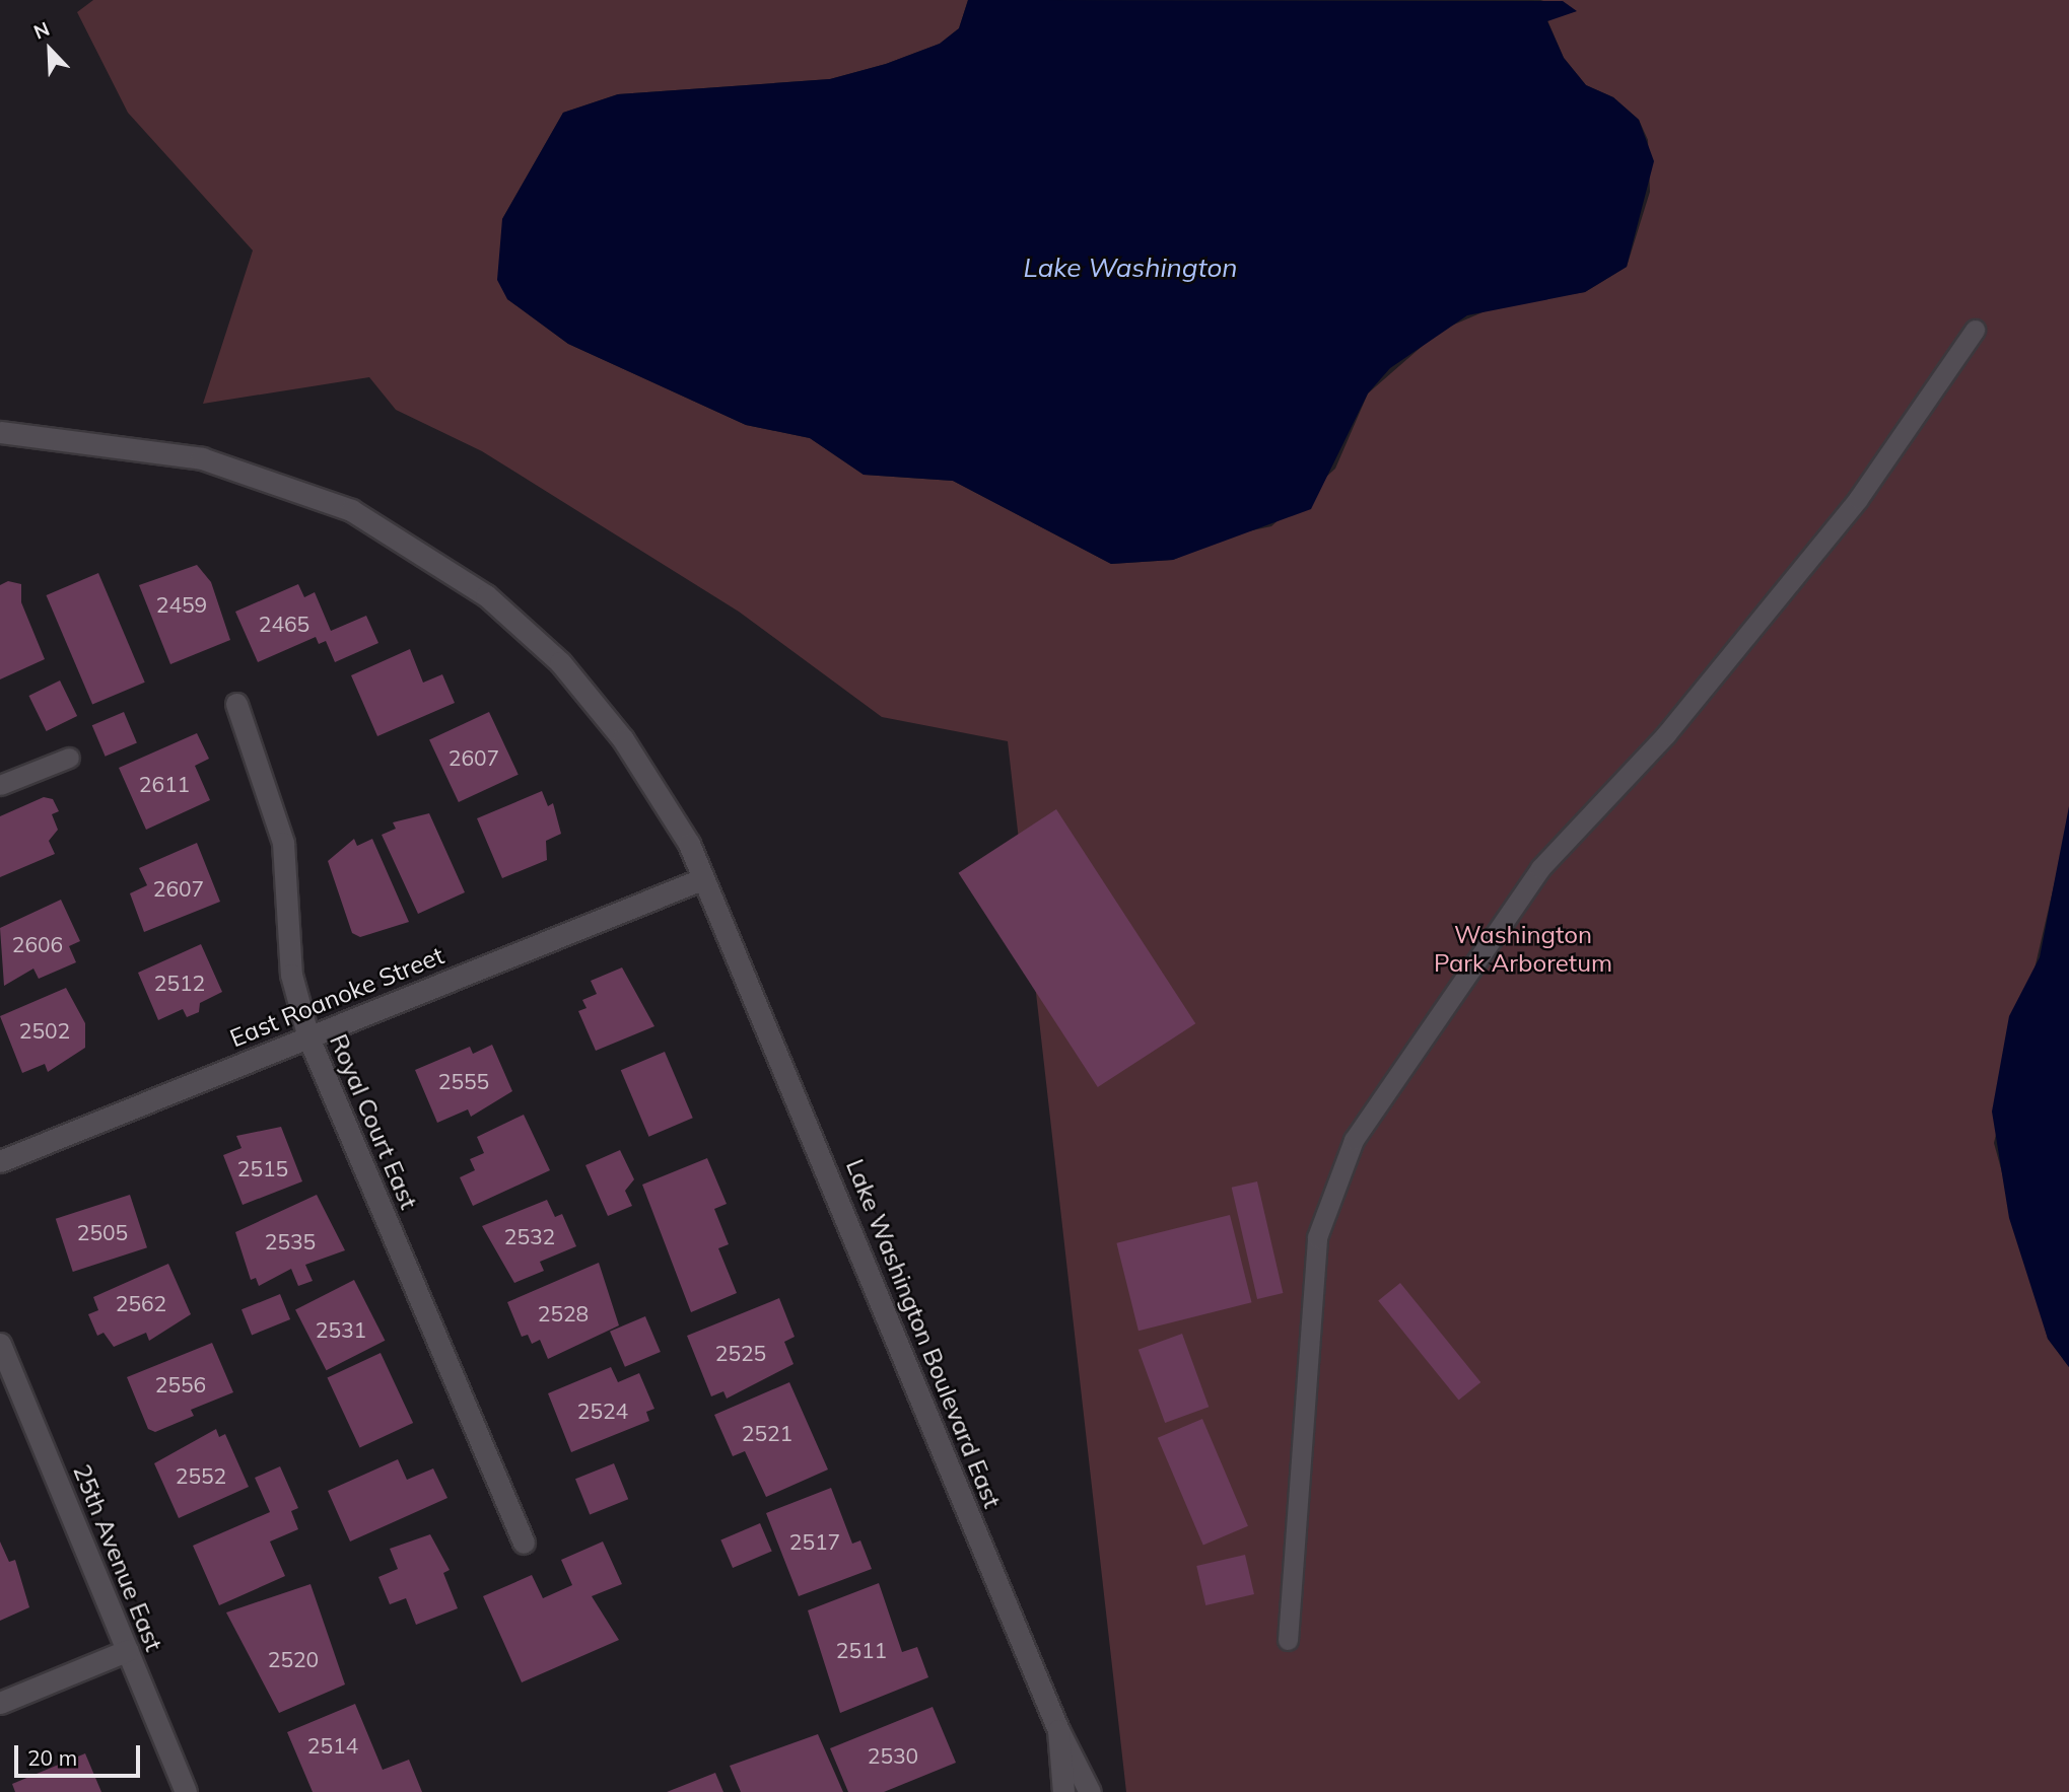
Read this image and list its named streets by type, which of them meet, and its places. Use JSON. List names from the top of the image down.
{
  "streets": {
    "street": [
      "East Roanoke Street",
      "Royal Court East",
      "Lake Washington Boulevard East",
      "25th Avenue East"
    ]
  },
  "crossings": [
    ["East Roanoke Street", "Royal Court East"],
    ["East Roanoke Street", "Lake Washington Boulevard East"]
  ],
  "water": ["Lake Washington"],
  "parks": ["Washington Park Arboretum"],
  "house_numbers": [
    "2459",
    "2465",
    "2607",
    "2611",
    "2607",
    "2606",
    "2512",
    "2502",
    "2555",
    "2515",
    "2505",
    "2532",
    "2535",
    "2562",
    "2528",
    "2531",
    "2525",
    "2556",
    "2524",
    "2521",
    "2552",
    "2517",
    "2511",
    "2520",
    "2514",
    "2530"
  ],
  "scale_bar": "20 m",
  "north": "top left"
}
